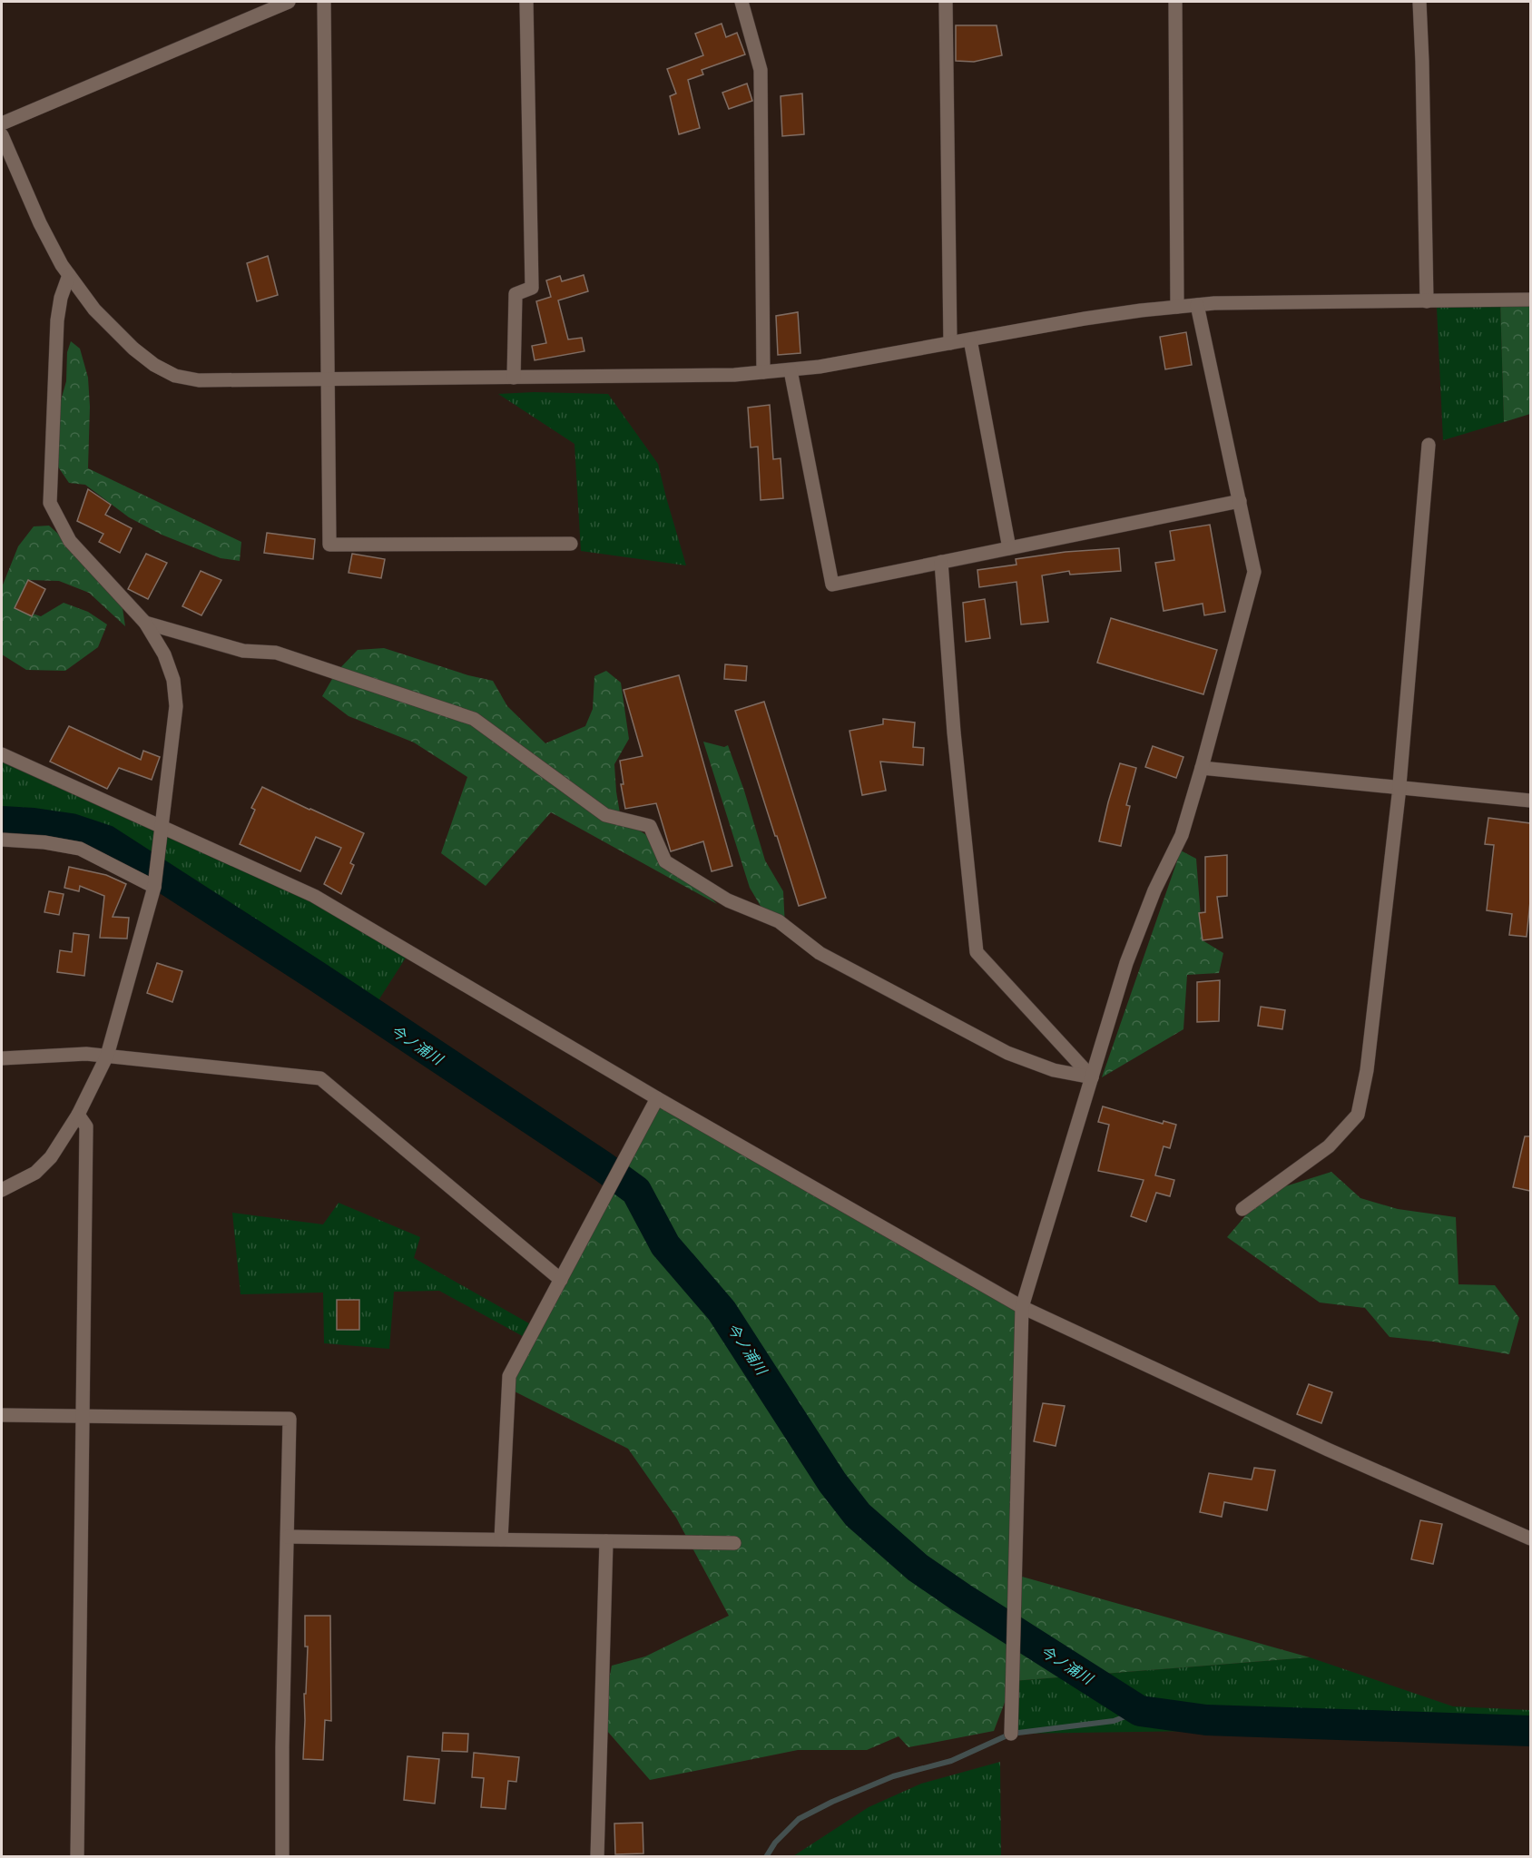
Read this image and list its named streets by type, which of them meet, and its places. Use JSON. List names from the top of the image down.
{
  "water": ["今ノ浦川"]
}
